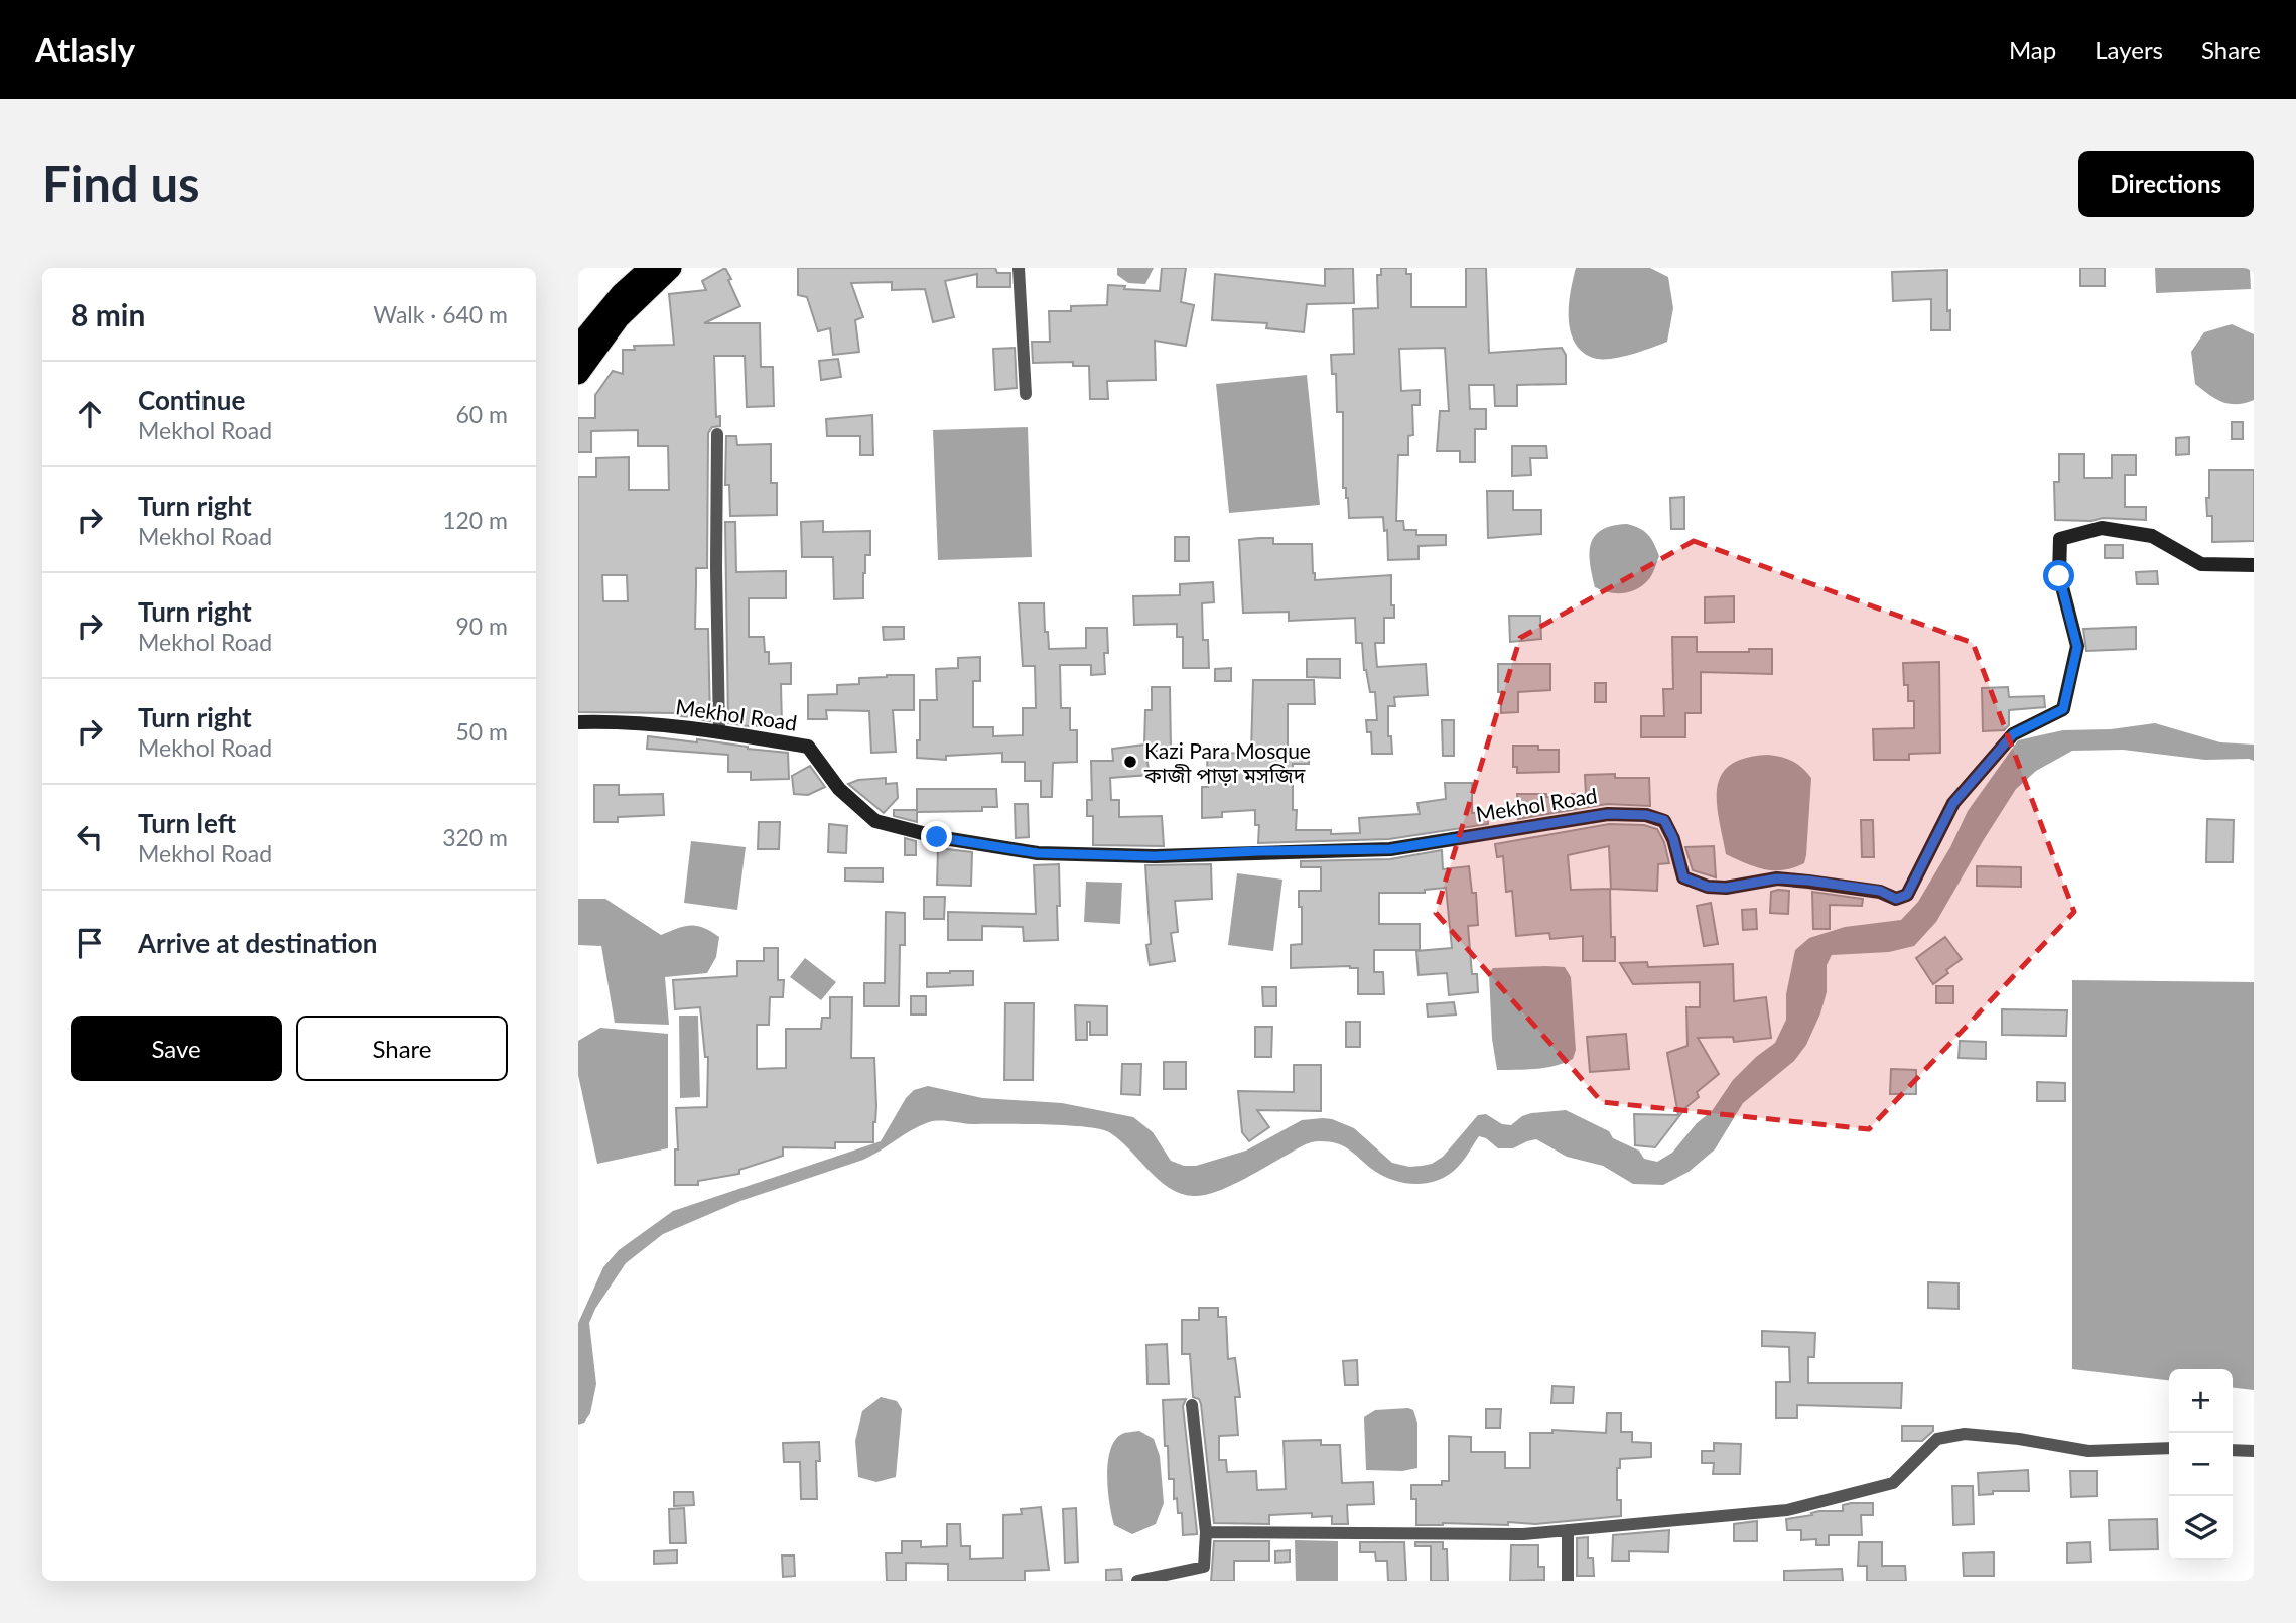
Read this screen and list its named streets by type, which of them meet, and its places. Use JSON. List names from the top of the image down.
{
  "streets": {
    "street": ["Mekhol Road"]
  },
  "places": ["Kazi Para Mosque কাজী পাড়া মসজিদ"],
  "page": {
    "header": "Atlasly",
    "nav": ["Map", "Layers", "Share"],
    "buttons": [
      "Directions",
      ["Save", "Share"]
    ],
    "title": "Find us",
    "heading": ["8 min", "Walk · 640 m"],
    "list": [
      ["Continue", "Mekhol Road", "60 m"],
      ["Turn right", "Mekhol Road", "120 m"],
      ["Turn right", "Mekhol Road", "90 m"],
      ["Turn right", "Mekhol Road", "50 m"],
      ["Turn left", "Mekhol Road", "320 m"],
      "Arrive at destination"
    ],
    "map_buttons": ["+", "−"]
  }
}
